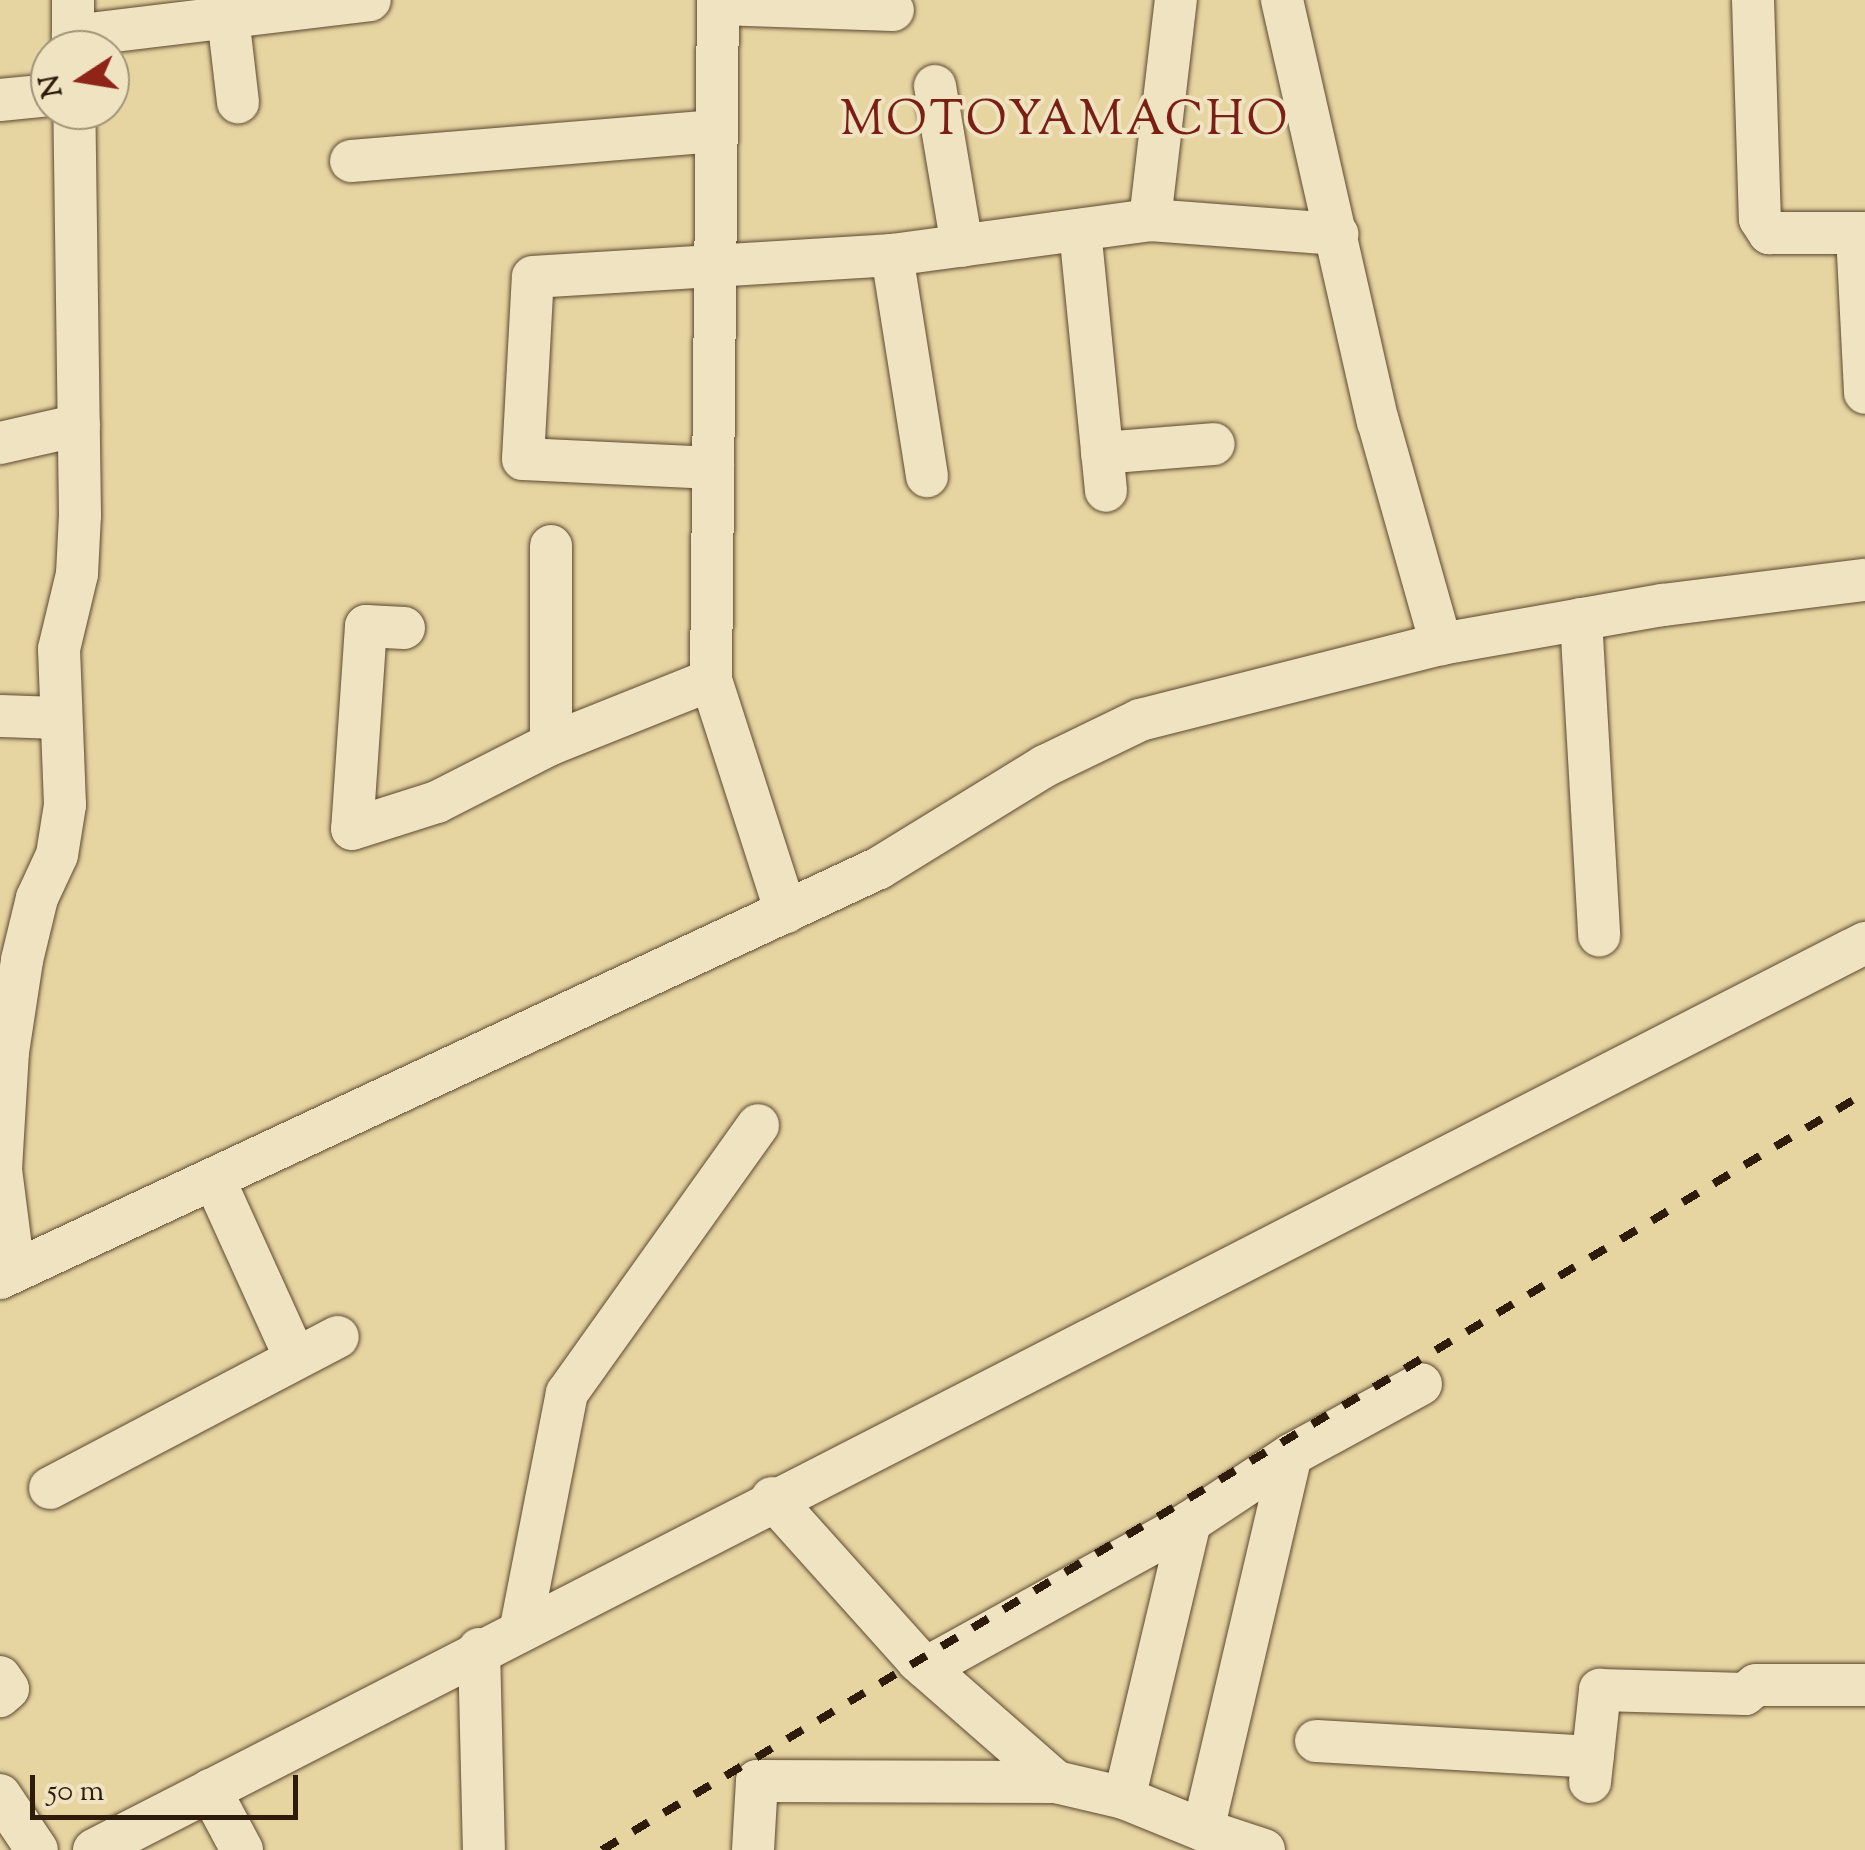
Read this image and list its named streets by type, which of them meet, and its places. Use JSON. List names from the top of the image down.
{
  "districts": ["MOTOYAMACHO"],
  "scale_bar": "50 m",
  "north": "left"
}
